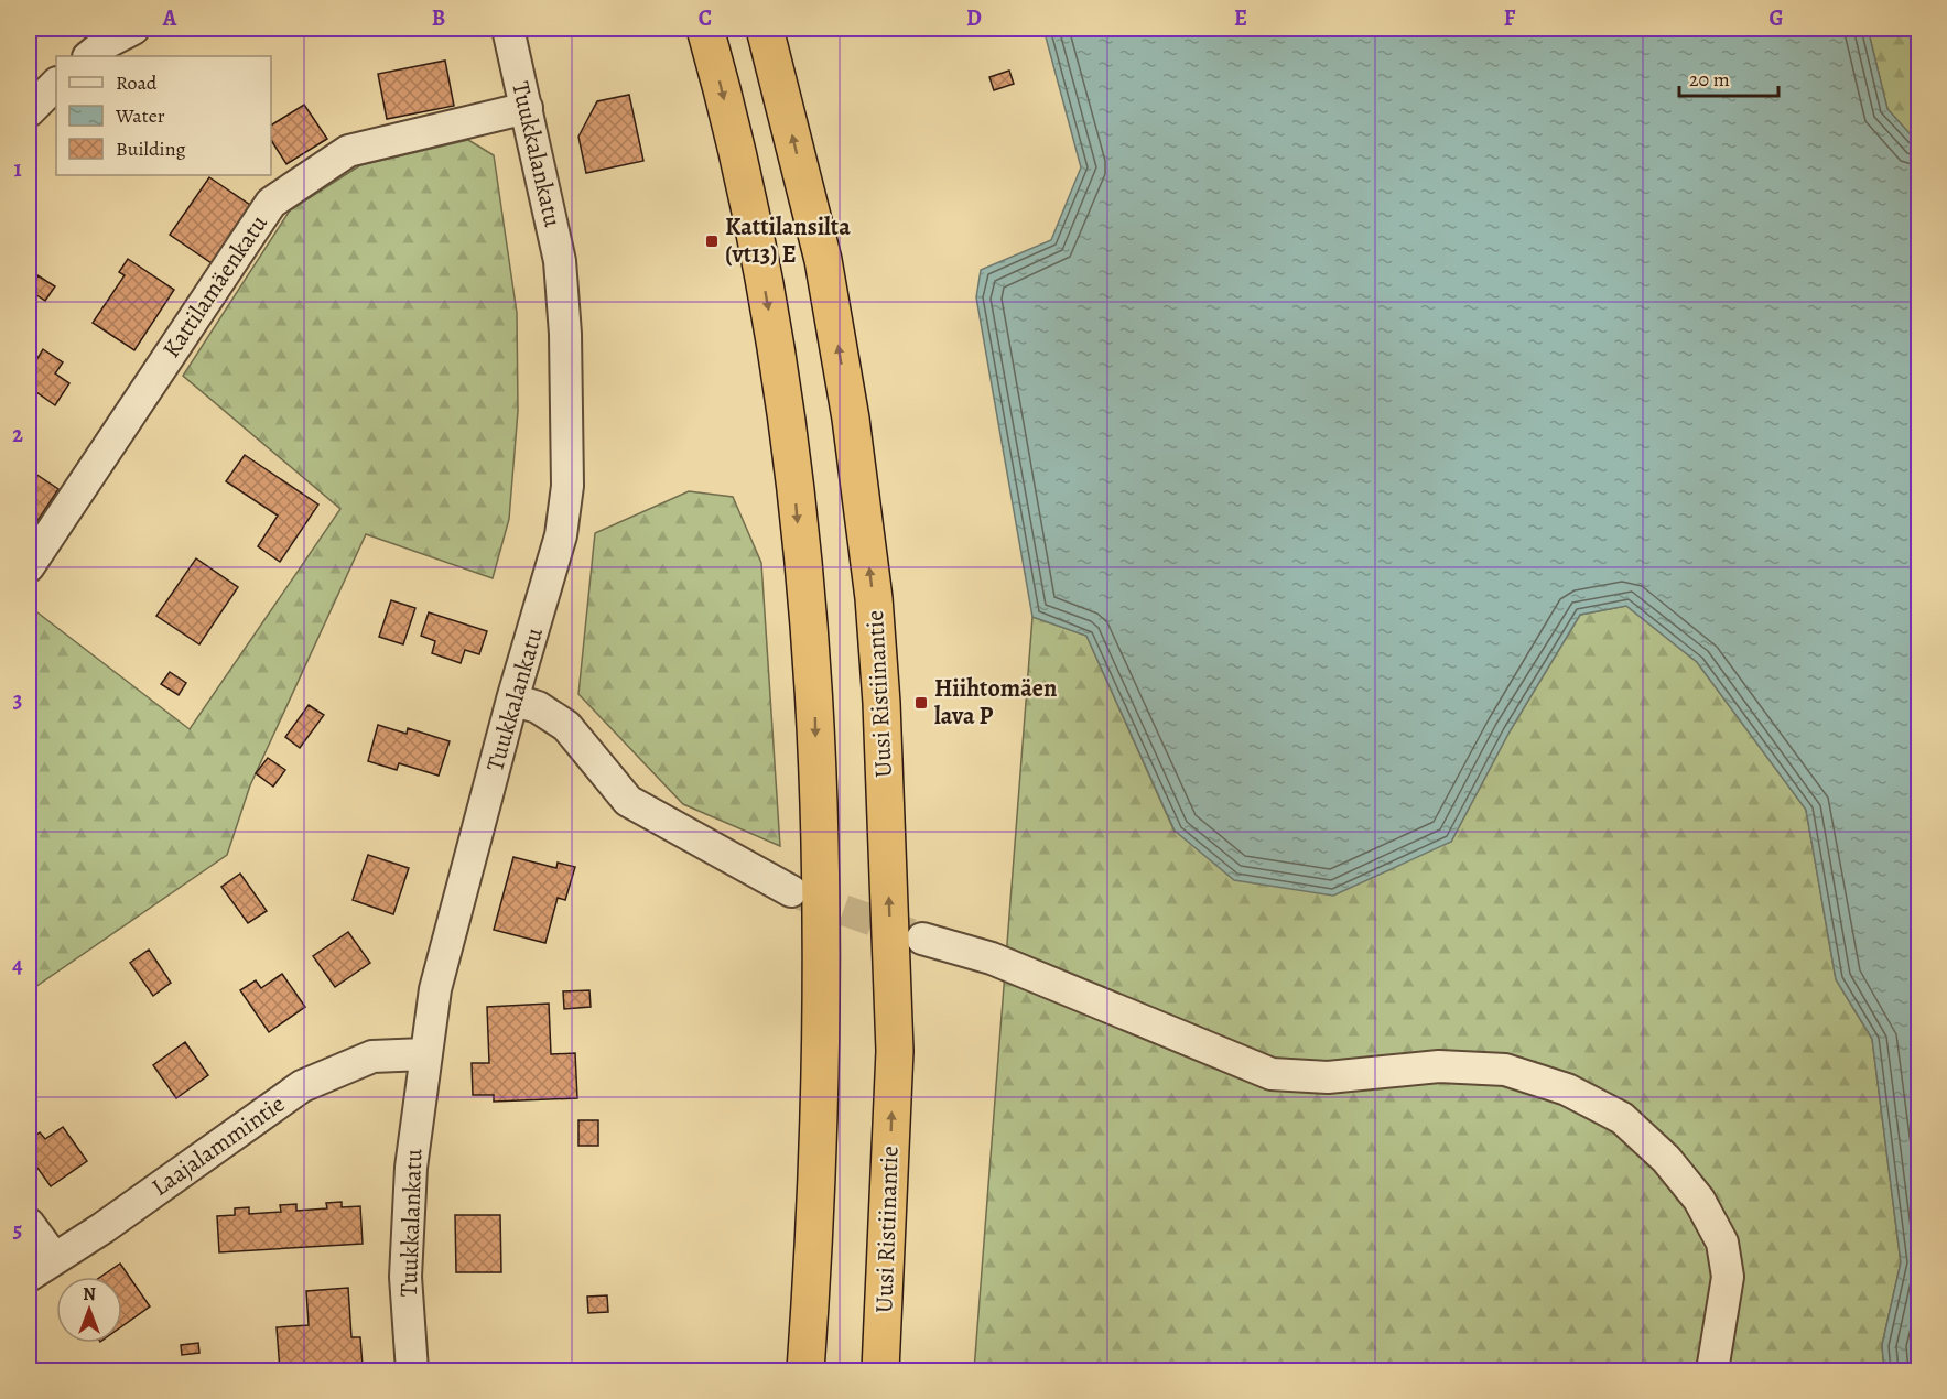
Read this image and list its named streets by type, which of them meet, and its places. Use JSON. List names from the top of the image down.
{
  "streets": {
    "highway": ["Uusi Ristiinantie"],
    "street": ["Tuukkalankatu", "Kattilamäenkatu", "Laajalammintie"]
  },
  "crossings": [
    ["Tuukkalankatu", "Kattilamäenkatu"],
    ["Tuukkalankatu", "Laajalammintie"]
  ],
  "places": {
    "transit": ["Kattilansilta (vt13) E", "Hiihtomäen lava P"]
  },
  "legend": ["Road", "Water", "Building"],
  "scale_bar": "20 m",
  "north": "top",
  "grid": {
    "columns": [
      "A",
      "B",
      "C",
      "D",
      "E",
      "F",
      "G"
    ],
    "rows": [
      "1",
      "2",
      "3",
      "4",
      "5"
    ]
  }
}
